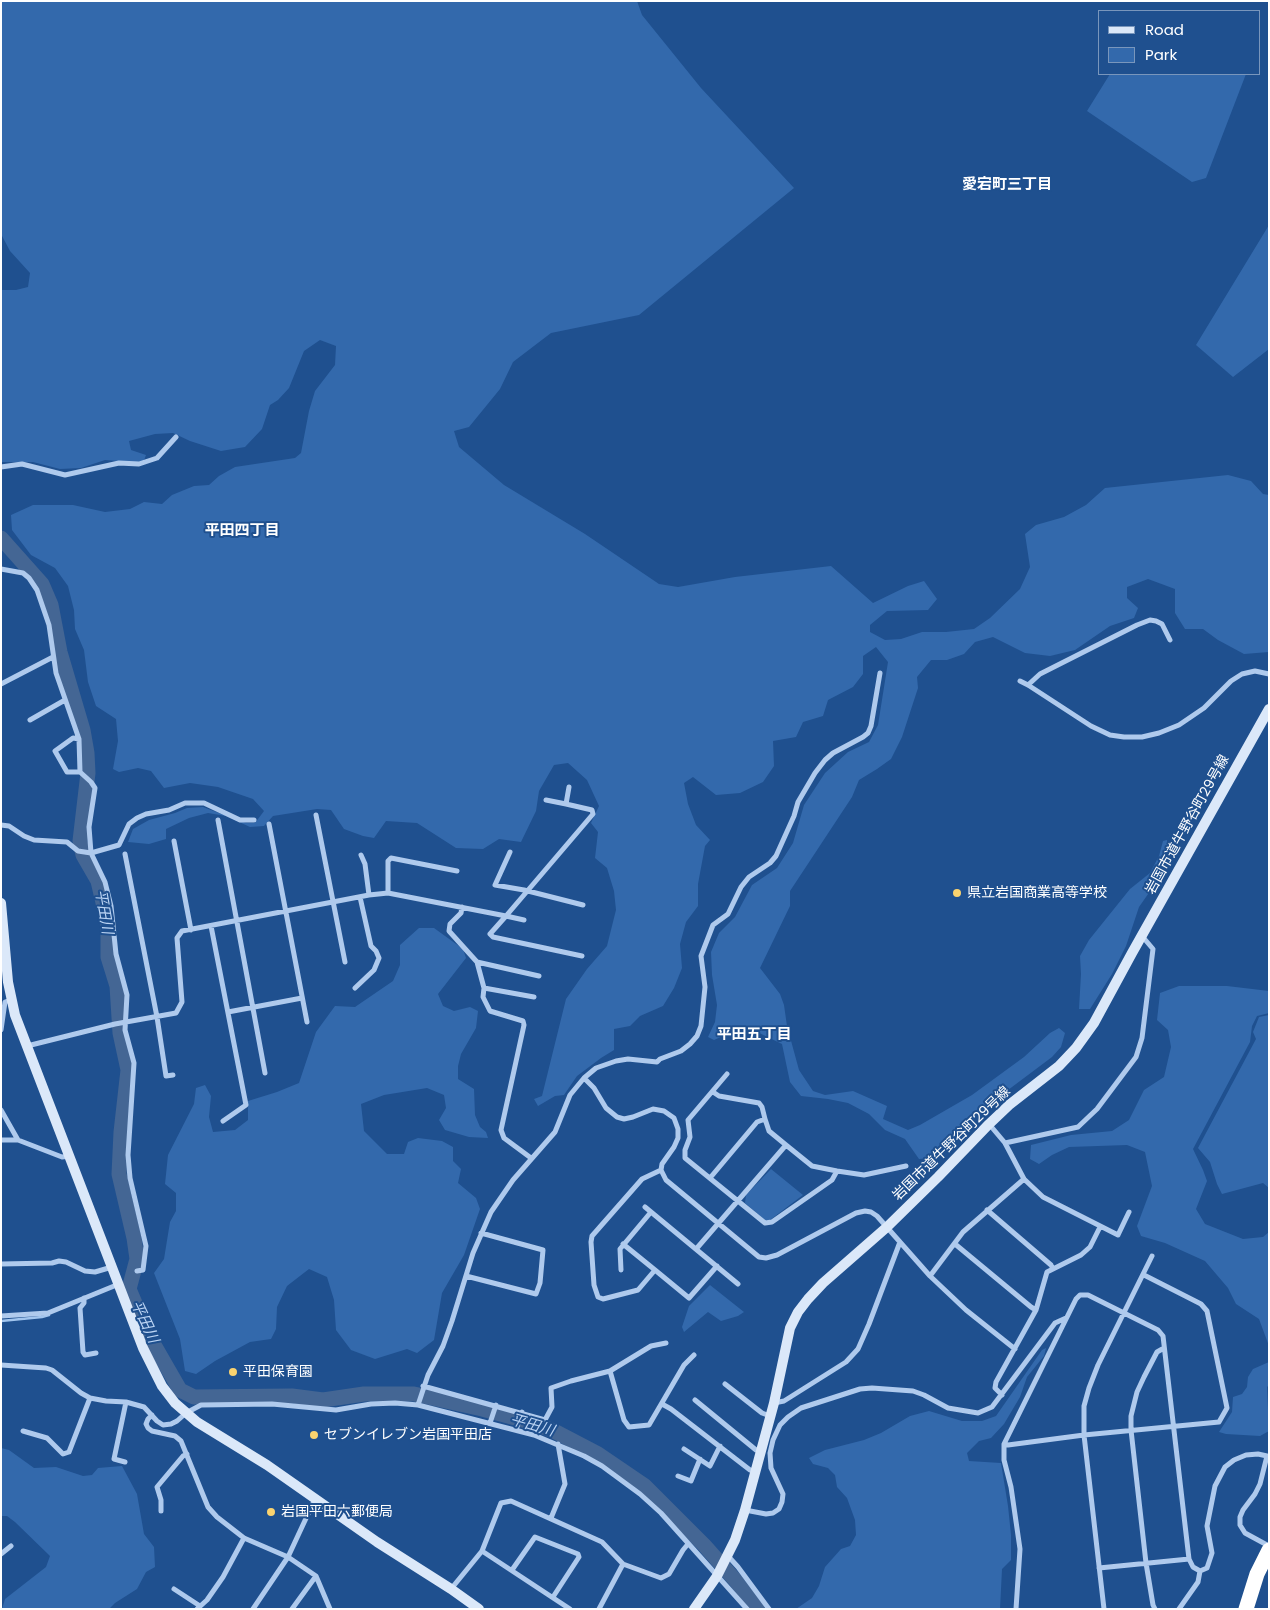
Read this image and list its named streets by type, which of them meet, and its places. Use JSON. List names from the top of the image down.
{
  "streets": {
    "street": ["岩国市道牛野谷町29号線"]
  },
  "districts": ["愛宕町三丁目", "平田四丁目", "平田五丁目"],
  "water": ["平田川"],
  "places": [
    "県立岩国商業高等学校",
    "平田保育園",
    "セブンイレブン岩国平田店",
    "岩国平田六郵便局"
  ],
  "legend": ["Road", "Park"]
}
